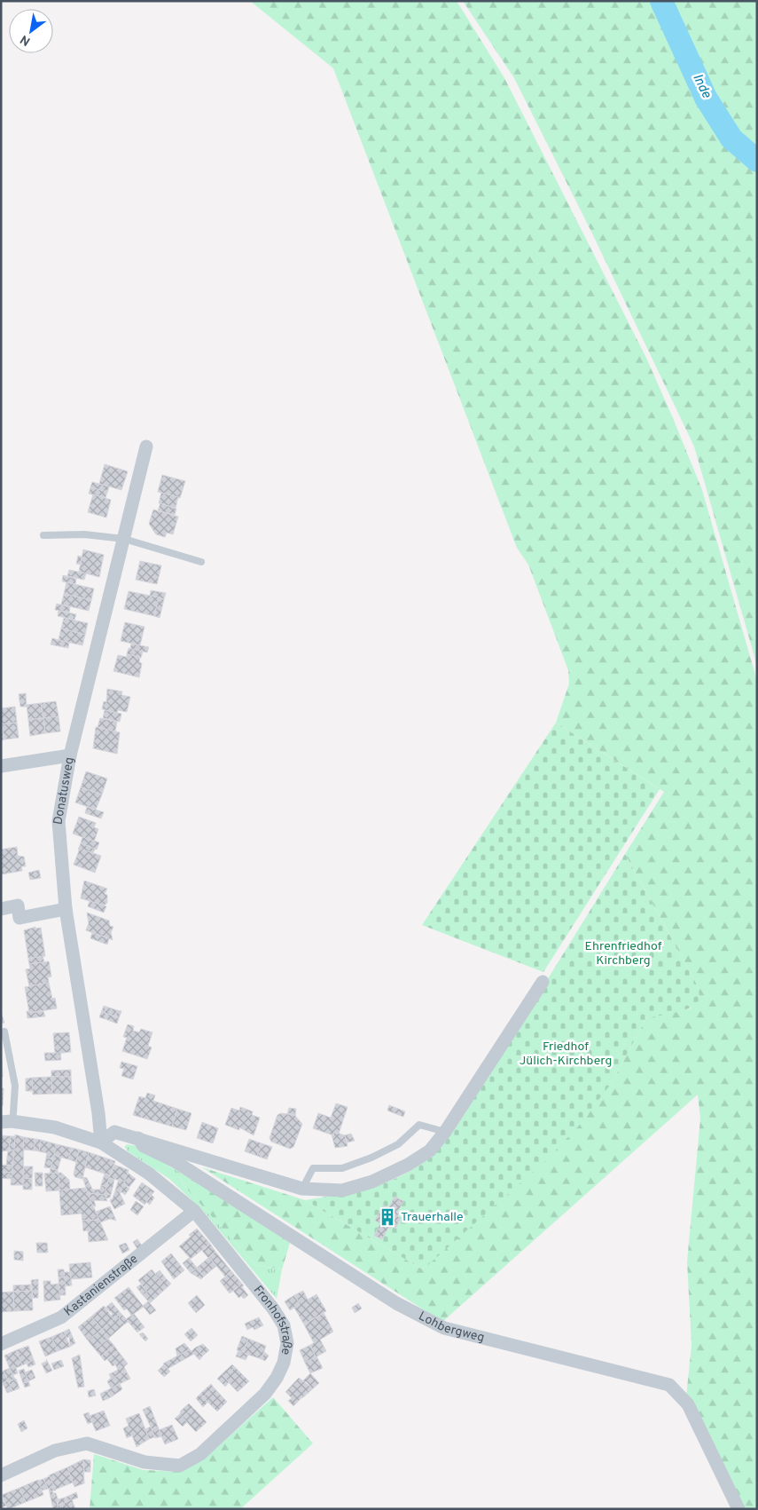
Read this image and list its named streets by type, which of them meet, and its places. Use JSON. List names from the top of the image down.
{
  "streets": {
    "street": [
      "Donatusweg",
      "Kastanienstraße",
      "Fronhofstraße",
      "Lohbergweg"
    ]
  },
  "crossings": [
    ["Donatusweg", "Fronhofstraße"],
    ["Donatusweg", "Lohbergweg"],
    ["Kastanienstraße", "Fronhofstraße"],
    ["Fronhofstraße", "Lohbergweg"]
  ],
  "water": ["Inde"],
  "parks": ["Ehrenfriedhof Kirchberg", "Friedhof Jülich-Kirchberg"],
  "places": {
    "building": ["Trauerhalle"]
  },
  "north": "bottom left"
}
